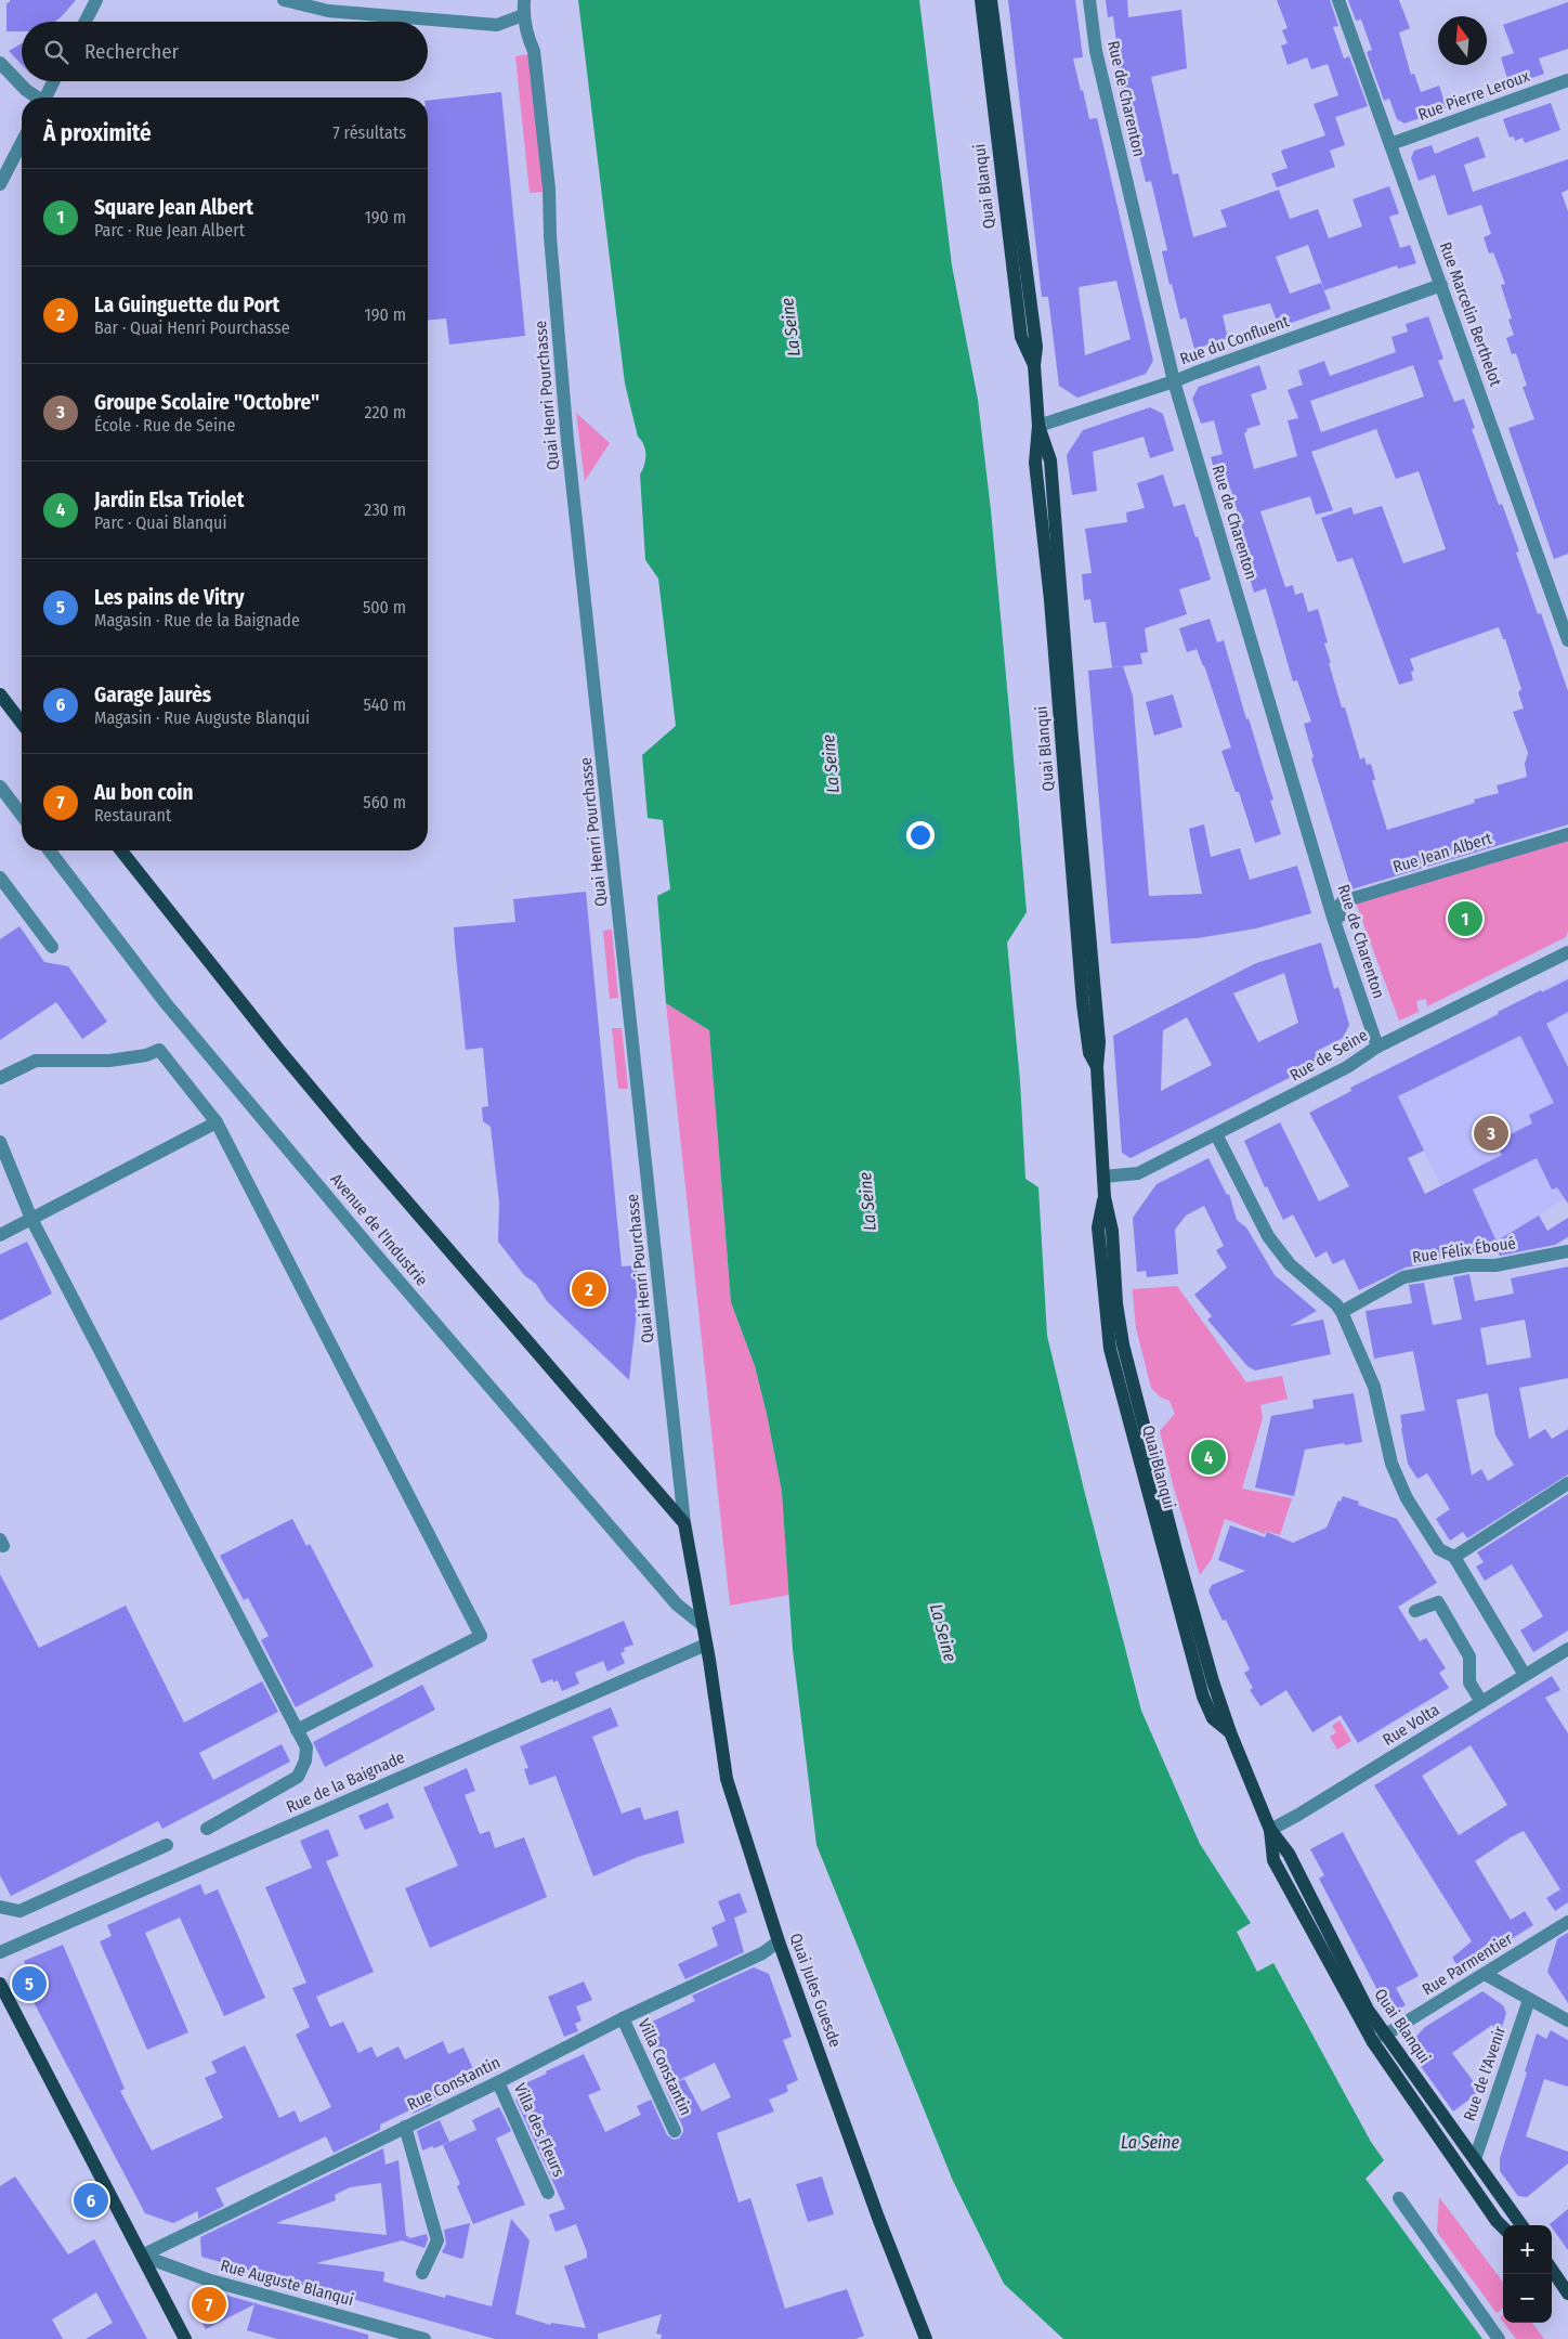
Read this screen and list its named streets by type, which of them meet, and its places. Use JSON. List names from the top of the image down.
{
  "streets": {
    "main road": ["Quai Blanqui", "Quai Henri Pourchasse", "Quai Jules Guesde"],
    "street": [
      "Rue Pierre Leroux",
      "Rue de Charenton",
      "Rue Marcelin Berthelot",
      "Rue du Confluent",
      "Rue Jean Albert",
      "Rue de Seine",
      "Avenue de l'Industrie",
      "Rue Félix Éboué",
      "Rue Volta",
      "Rue de la Baignade",
      "Rue Parmentier",
      "Villa Constantin",
      "Rue de l'Avenir",
      "Rue Constantin",
      "Villa des Fleurs",
      "Rue Auguste Blanqui"
    ]
  },
  "crossings": [
    ["Rue Pierre Leroux", "Rue Marcelin Berthelot"],
    ["Rue de Charenton", "Rue du Confluent"],
    ["Rue de Charenton", "Rue de Seine"],
    ["Quai Blanqui", "Rue du Confluent"],
    ["Quai Blanqui", "Rue de Seine"],
    ["Quai Blanqui", "Rue Volta"],
    ["Quai Blanqui", "Rue Parmentier"],
    ["Quai Blanqui", "Rue de l'Avenir"],
    ["Rue Marcelin Berthelot", "Rue du Confluent"],
    ["Quai Henri Pourchasse", "Avenue de l'Industrie"],
    ["Quai Henri Pourchasse", "Rue de la Baignade"],
    ["Quai Henri Pourchasse", "Quai Jules Guesde"],
    ["Rue de la Baignade", "Quai Jules Guesde"],
    ["Quai Jules Guesde", "Rue Constantin"],
    ["Villa Constantin", "Rue Constantin"],
    ["Rue Constantin", "Villa des Fleurs"],
    ["Rue Constantin", "Rue Auguste Blanqui"]
  ],
  "water": ["La Seine"],
  "north": "top",
  "page": {
    "search": "Rechercher",
    "heading": ["À proximité", "7 résultats"],
    "list": [
      {
        "mark": "1",
        "name": "Square Jean Albert",
        "note": "Parc · Rue Jean Albert",
        "value": "190 m"
      },
      {
        "mark": "2",
        "name": "La Guinguette du Port",
        "note": "Bar · Quai Henri Pourchasse",
        "value": "190 m"
      },
      {
        "mark": "3",
        "name": "Groupe Scolaire \"Octobre\"",
        "note": "École · Rue de Seine",
        "value": "220 m"
      },
      {
        "mark": "4",
        "name": "Jardin Elsa Triolet",
        "note": "Parc · Quai Blanqui",
        "value": "230 m"
      },
      {
        "mark": "5",
        "name": "Les pains de Vitry",
        "note": "Magasin · Rue de la Baignade",
        "value": "500 m"
      },
      {
        "mark": "6",
        "name": "Garage Jaurès",
        "note": "Magasin · Rue Auguste Blanqui",
        "value": "540 m"
      },
      {
        "mark": "7",
        "name": "Au bon coin",
        "note": "Restaurant",
        "value": "560 m"
      }
    ],
    "pins": [
      "1",
      "3",
      "2",
      "4",
      "5",
      "6",
      "7"
    ],
    "map_buttons": ["+", "−"]
  }
}
